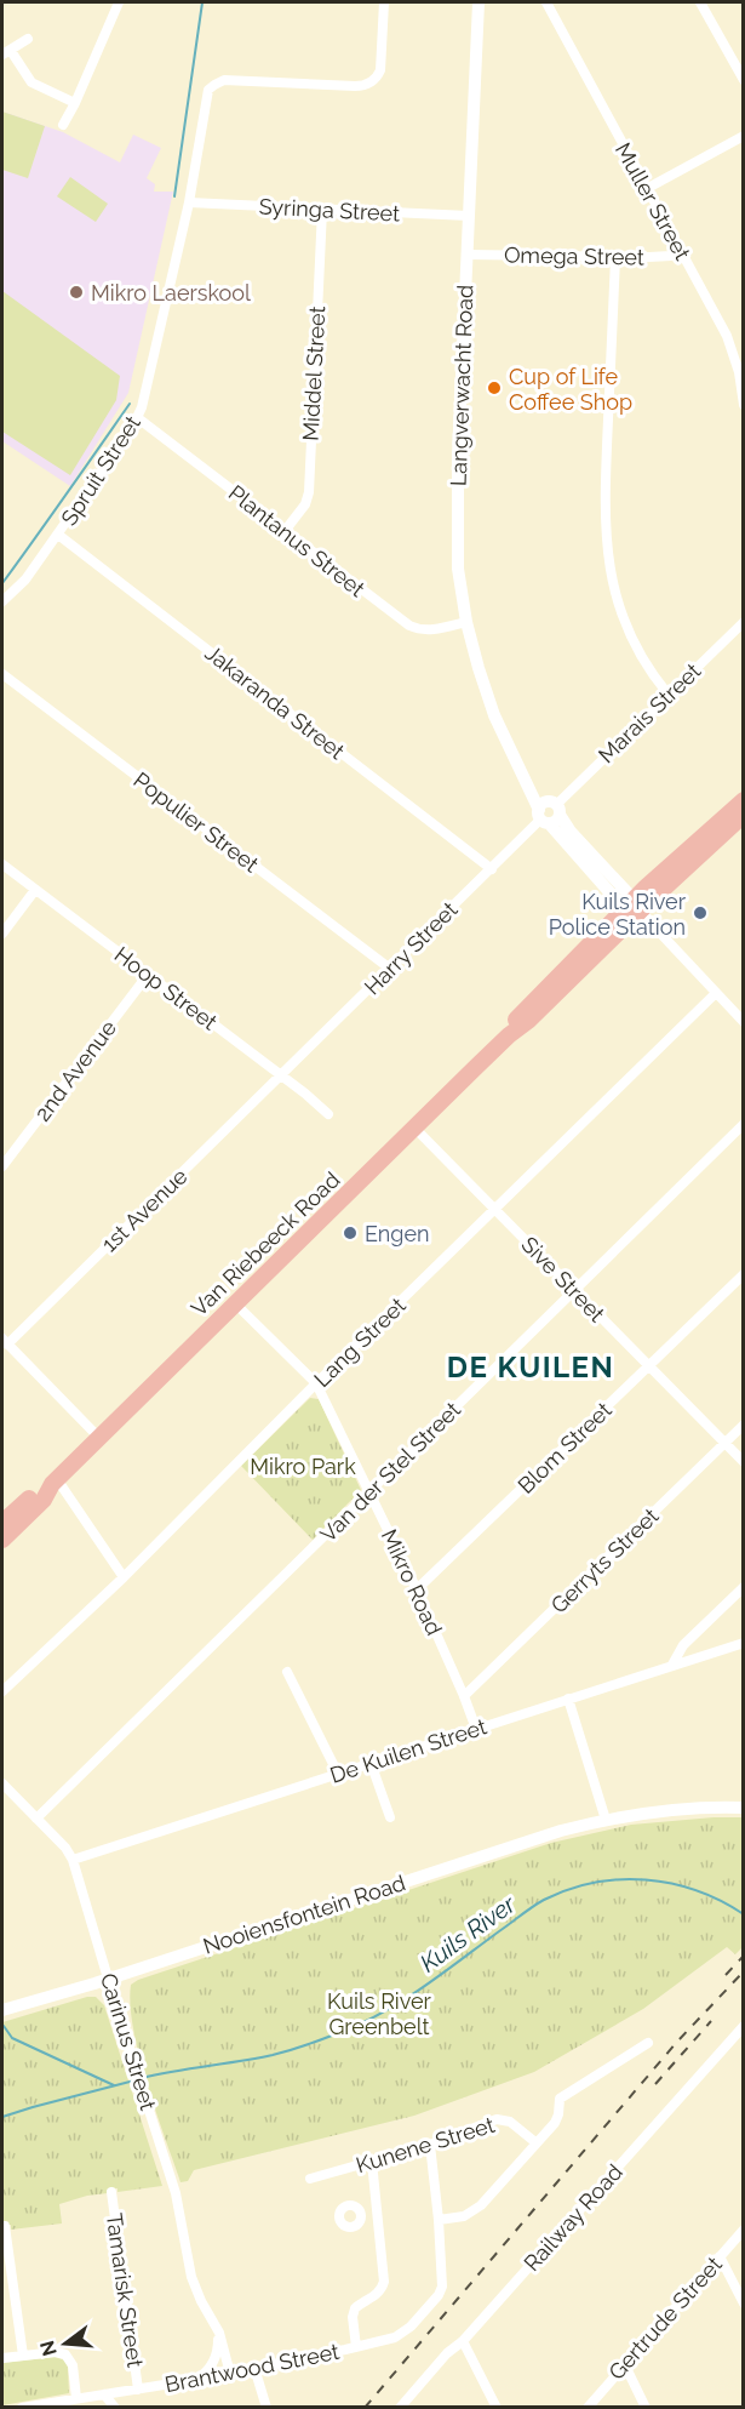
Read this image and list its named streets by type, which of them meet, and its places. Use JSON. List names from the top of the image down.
{
  "streets": {
    "main road": ["Van Riebeeck Road"],
    "street": [
      "Muller Street",
      "Syringa Street",
      "Omega Street",
      "Middel Street",
      "Langverwacht Road",
      "Spruit Street",
      "Plantanus Street",
      "Jakaranda Street",
      "Marais Street",
      "Populier Street",
      "Harry Street",
      "Hoop Street",
      "2nd Avenue",
      "1st Avenue",
      "Sive Street",
      "Lang Street",
      "Blom Street",
      "Van der Stel Street",
      "Gerryts Street",
      "Mikro Road",
      "De Kuilen Street",
      "Nooiensfontein Road",
      "Carinus Street",
      "Kunene Street",
      "Railway Road",
      "Tamarisk Street",
      "Gertrude Street",
      "Brantwood Street"
    ]
  },
  "crossings": [
    ["Muller Street", "Omega Street"],
    ["Syringa Street", "Middel Street"],
    ["Syringa Street", "Langverwacht Road"],
    ["Syringa Street", "Spruit Street"],
    ["Omega Street", "Langverwacht Road"],
    ["Middel Street", "Plantanus Street"],
    ["Langverwacht Road", "Plantanus Street"],
    ["Langverwacht Road", "Marais Street"],
    ["Langverwacht Road", "Harry Street"],
    ["Langverwacht Road", "Van Riebeeck Road"],
    ["Spruit Street", "Plantanus Street"],
    ["Spruit Street", "Jakaranda Street"],
    ["Jakaranda Street", "Harry Street"],
    ["Marais Street", "Harry Street"],
    ["Populier Street", "Harry Street"],
    ["Harry Street", "Hoop Street"],
    ["Harry Street", "1st Avenue"],
    ["Hoop Street", "2nd Avenue"],
    ["Hoop Street", "1st Avenue"],
    ["Van Riebeeck Road", "Sive Street"],
    ["Van Riebeeck Road", "Mikro Road"],
    ["Sive Street", "Lang Street"],
    ["Sive Street", "Blom Street"],
    ["Sive Street", "Van der Stel Street"],
    ["Sive Street", "Gerryts Street"],
    ["Lang Street", "Mikro Road"],
    ["Blom Street", "Mikro Road"],
    ["Van der Stel Street", "Mikro Road"],
    ["Van der Stel Street", "Carinus Street"],
    ["Gerryts Street", "Mikro Road"],
    ["Mikro Road", "De Kuilen Street"],
    ["De Kuilen Street", "Carinus Street"],
    ["Nooiensfontein Road", "Carinus Street"],
    ["Carinus Street", "Brantwood Street"],
    ["Tamarisk Street", "Brantwood Street"]
  ],
  "districts": ["DE KUILEN"],
  "water": ["Kuils River"],
  "parks": ["Mikro Park", "Kuils River Greenbelt"],
  "places": [
    "Mikro Laerskool",
    "Cup of Life Coffee Shop",
    "Kuils River Police Station",
    "Engen"
  ],
  "north": "left"
}
